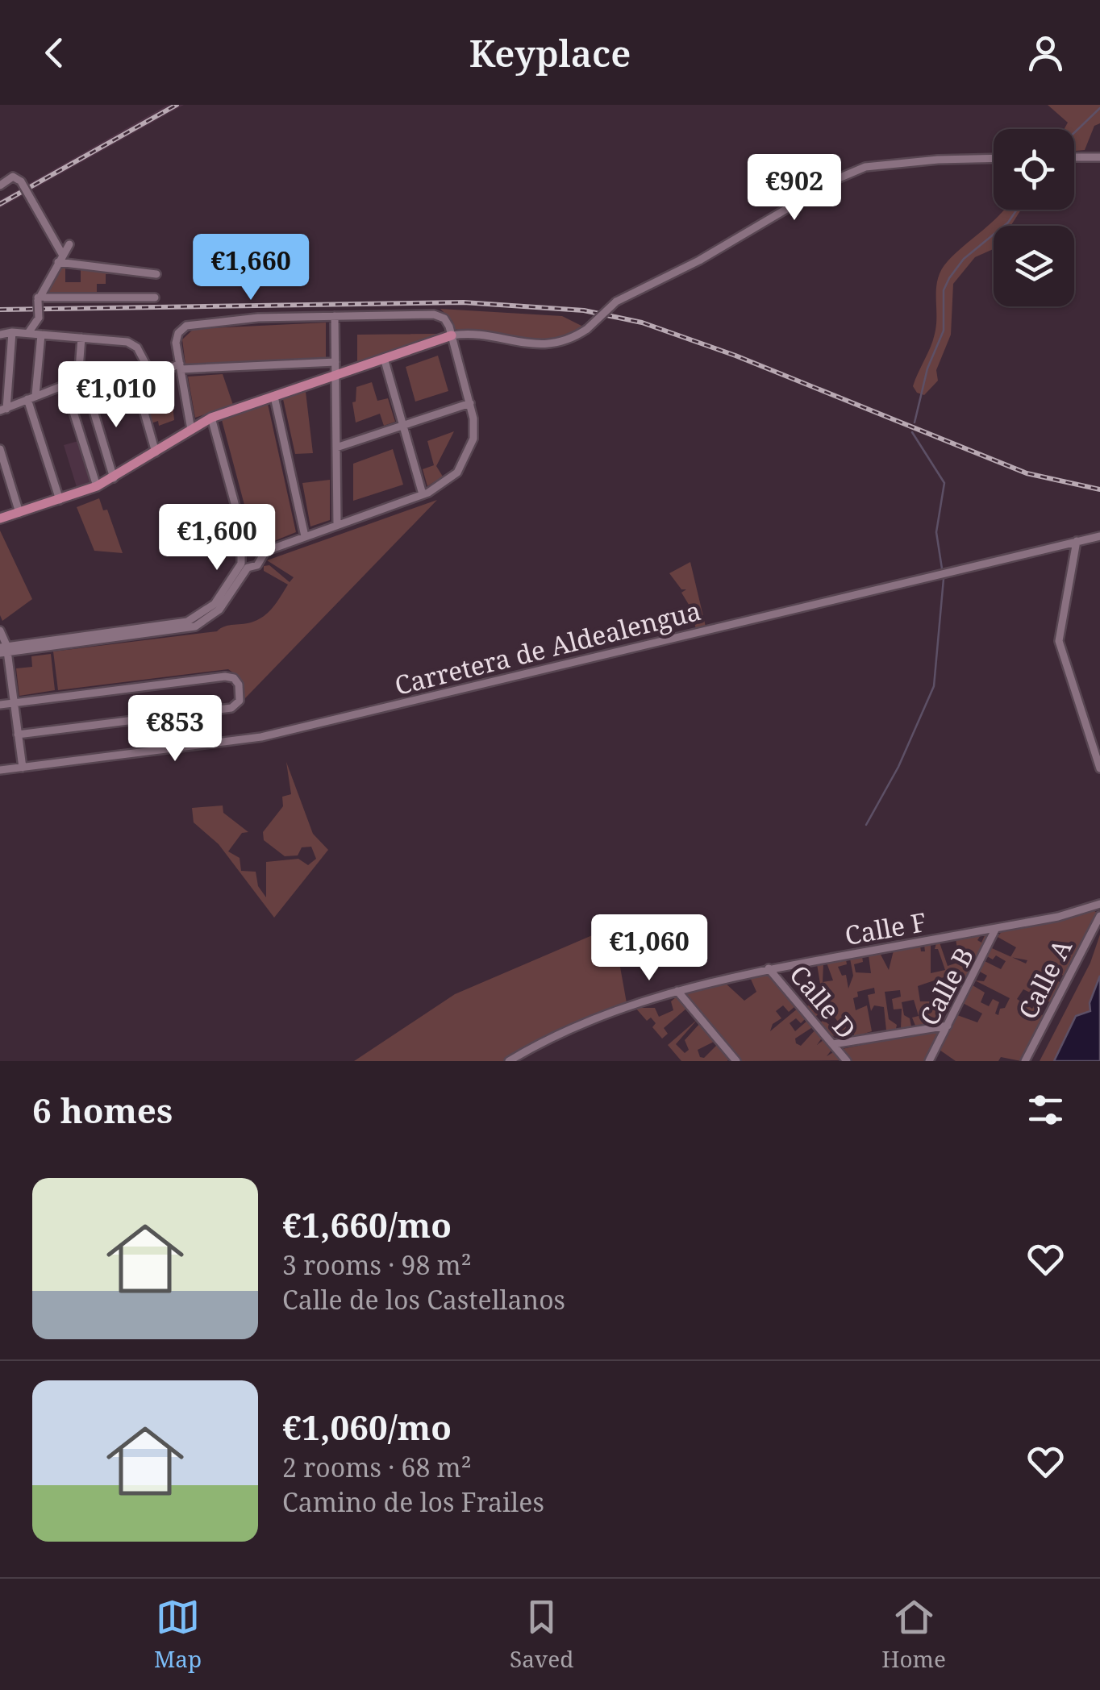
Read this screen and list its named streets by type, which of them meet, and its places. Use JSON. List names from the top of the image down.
{
  "streets": {
    "street": [
      "Carretera de Aldealengua",
      "Calle F",
      "Calle A",
      "Calle B",
      "Calle D"
    ]
  },
  "crossings": [
    ["Calle F", "Calle B"],
    ["Calle F", "Calle D"]
  ],
  "page": {
    "header": "Keyplace",
    "price": [
      "€902",
      "€1,660",
      "€1,010",
      "€1,600",
      "€853",
      "€1,060"
    ],
    "heading": "6 homes",
    "list": [
      {
        "name": "€1,660/mo",
        "note": "3 rooms · 98 m² · Calle de los Castellanos"
      },
      {
        "name": "€1,060/mo",
        "note": "2 rooms · 68 m² · Camino de los Frailes"
      }
    ],
    "tabs": ["Map", "Saved", "Home"]
  }
}
